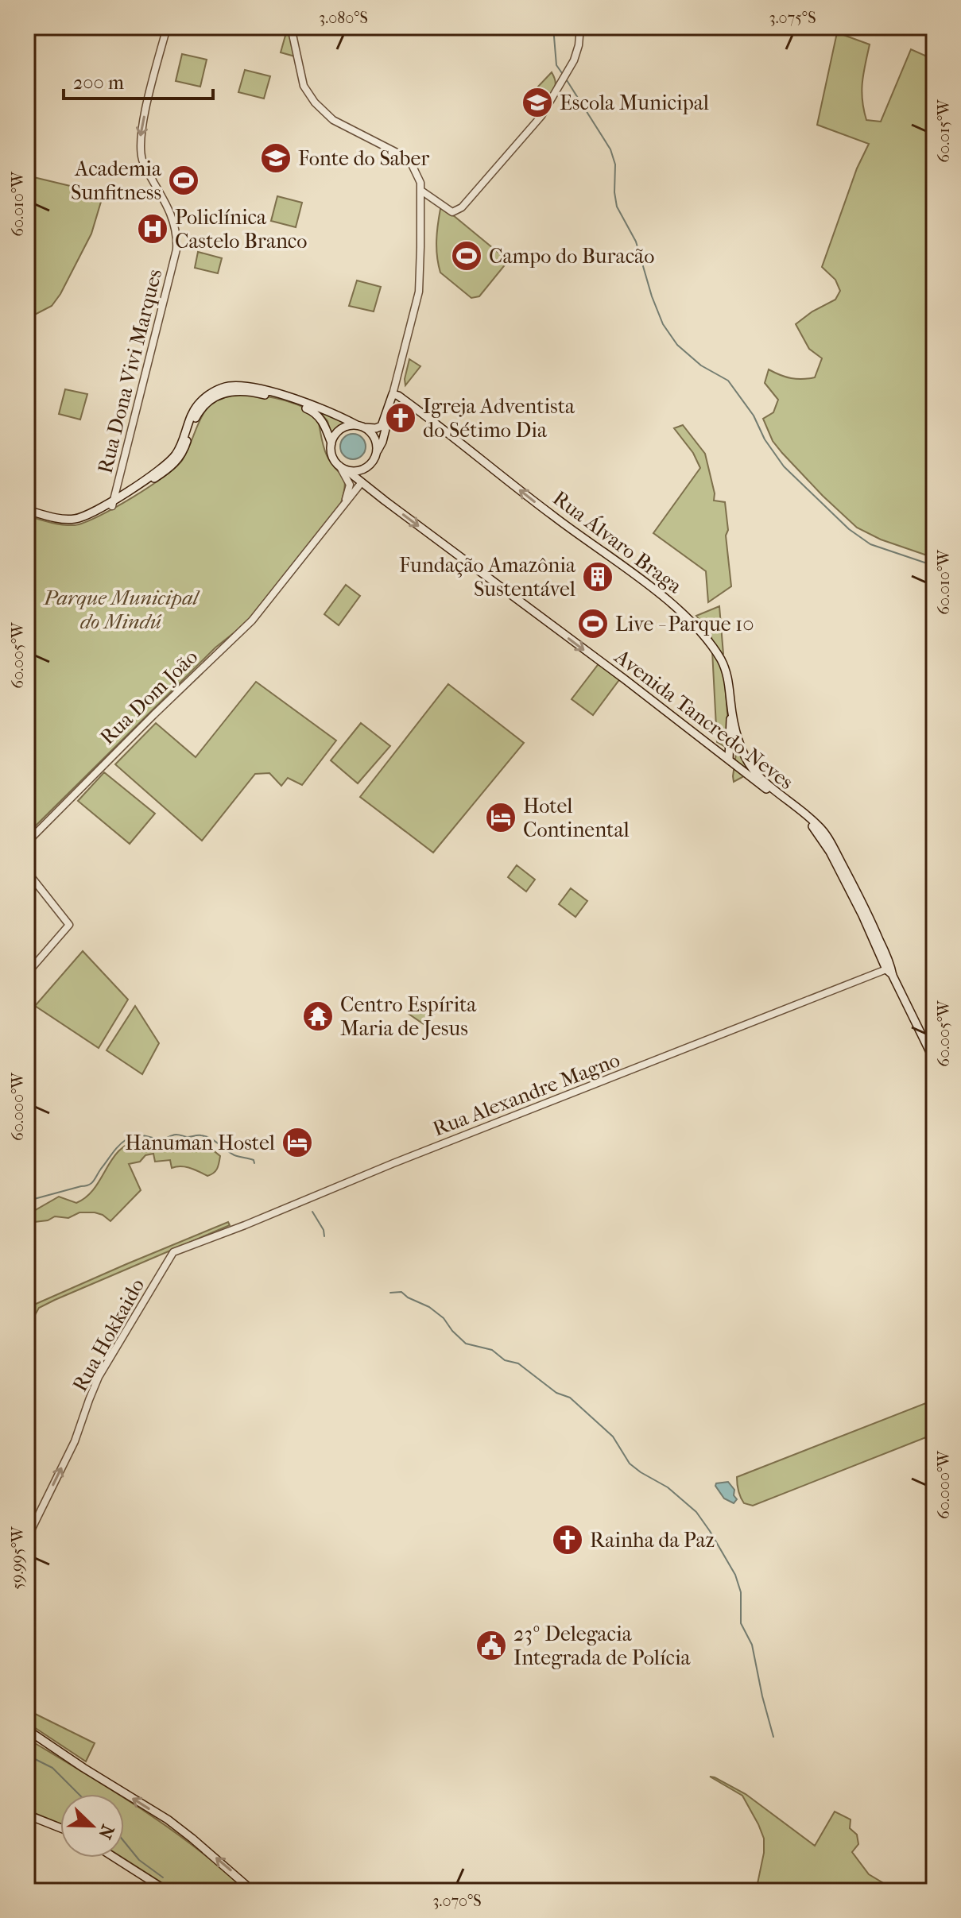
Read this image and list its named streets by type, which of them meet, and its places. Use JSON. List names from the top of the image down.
{
  "streets": {
    "main road": ["Rua Álvaro Braga", "Rua Dom João", "Avenida Tancredo Neves"],
    "street": ["Rua Dona Vivi Marques", "Rua Alexandre Magno", "Rua Hokkaido"]
  },
  "crossings": [
    ["Rua Álvaro Braga", "Rua Dom João"],
    ["Rua Álvaro Braga", "Avenida Tancredo Neves"],
    ["Rua Dom João", "Avenida Tancredo Neves"],
    ["Avenida Tancredo Neves", "Rua Alexandre Magno"],
    ["Rua Alexandre Magno", "Rua Hokkaido"]
  ],
  "one_way": [
    "Rua Dona Vivi Marques",
    "Rua Álvaro Braga",
    "Avenida Tancredo Neves",
    "Rua Hokkaido"
  ],
  "parks": ["Parque Municipal do Mindú"],
  "places": {
    "school or university": ["Escola Municipal", "Fonte do Saber"],
    "sports": ["Academia Sunfitness", "Campo do Buracão", "Live - Parque 10"],
    "hospital": ["Policlínica Castelo Branco"],
    "church": ["Igreja Adventista do Sétimo Dia", "Rainha da Paz"],
    "building": ["Fundação Amazônia Sustentável"],
    "hotel": ["Hotel Continental", "Hanuman Hostel"],
    "temple": ["Centro Espírita Maria de Jesus"],
    "public building": ["23º Delegacia Integrada de Polícia"]
  },
  "scale_bar": "200 m",
  "north": "bottom right",
  "coordinates": [
    "3.080°S",
    "3.075°S",
    "60.015°W",
    "60.010°W",
    "60.005°W",
    "60.000°W",
    "59.995°W",
    "3.070°S"
  ]
}
